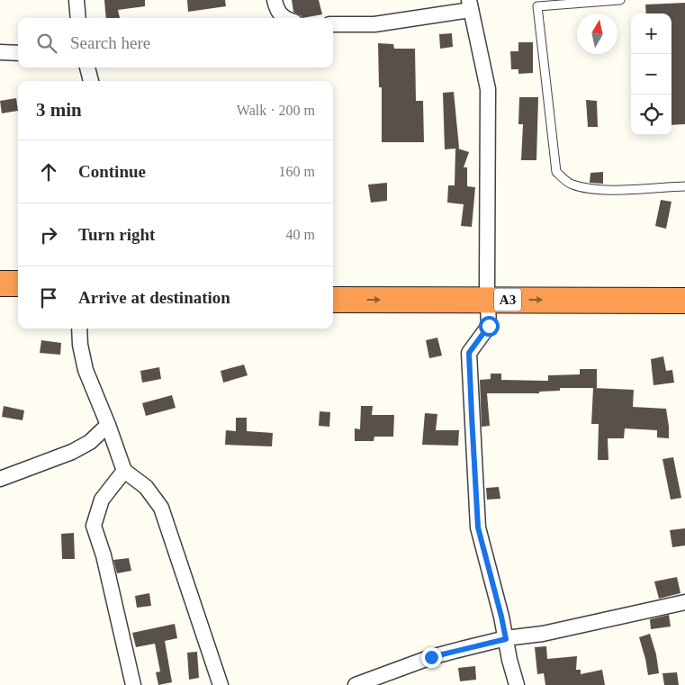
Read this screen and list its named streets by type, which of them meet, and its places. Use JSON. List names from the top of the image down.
{
  "streets": {
    "highway": ["A3"]
  },
  "north": "top",
  "page": {
    "map_buttons": ["+", "−"],
    "search": "Search here",
    "heading": ["3 min", "Walk · 200 m"],
    "list": [
      ["Continue", "160 m"],
      ["Turn right", "40 m"],
      "Arrive at destination"
    ]
  }
}
